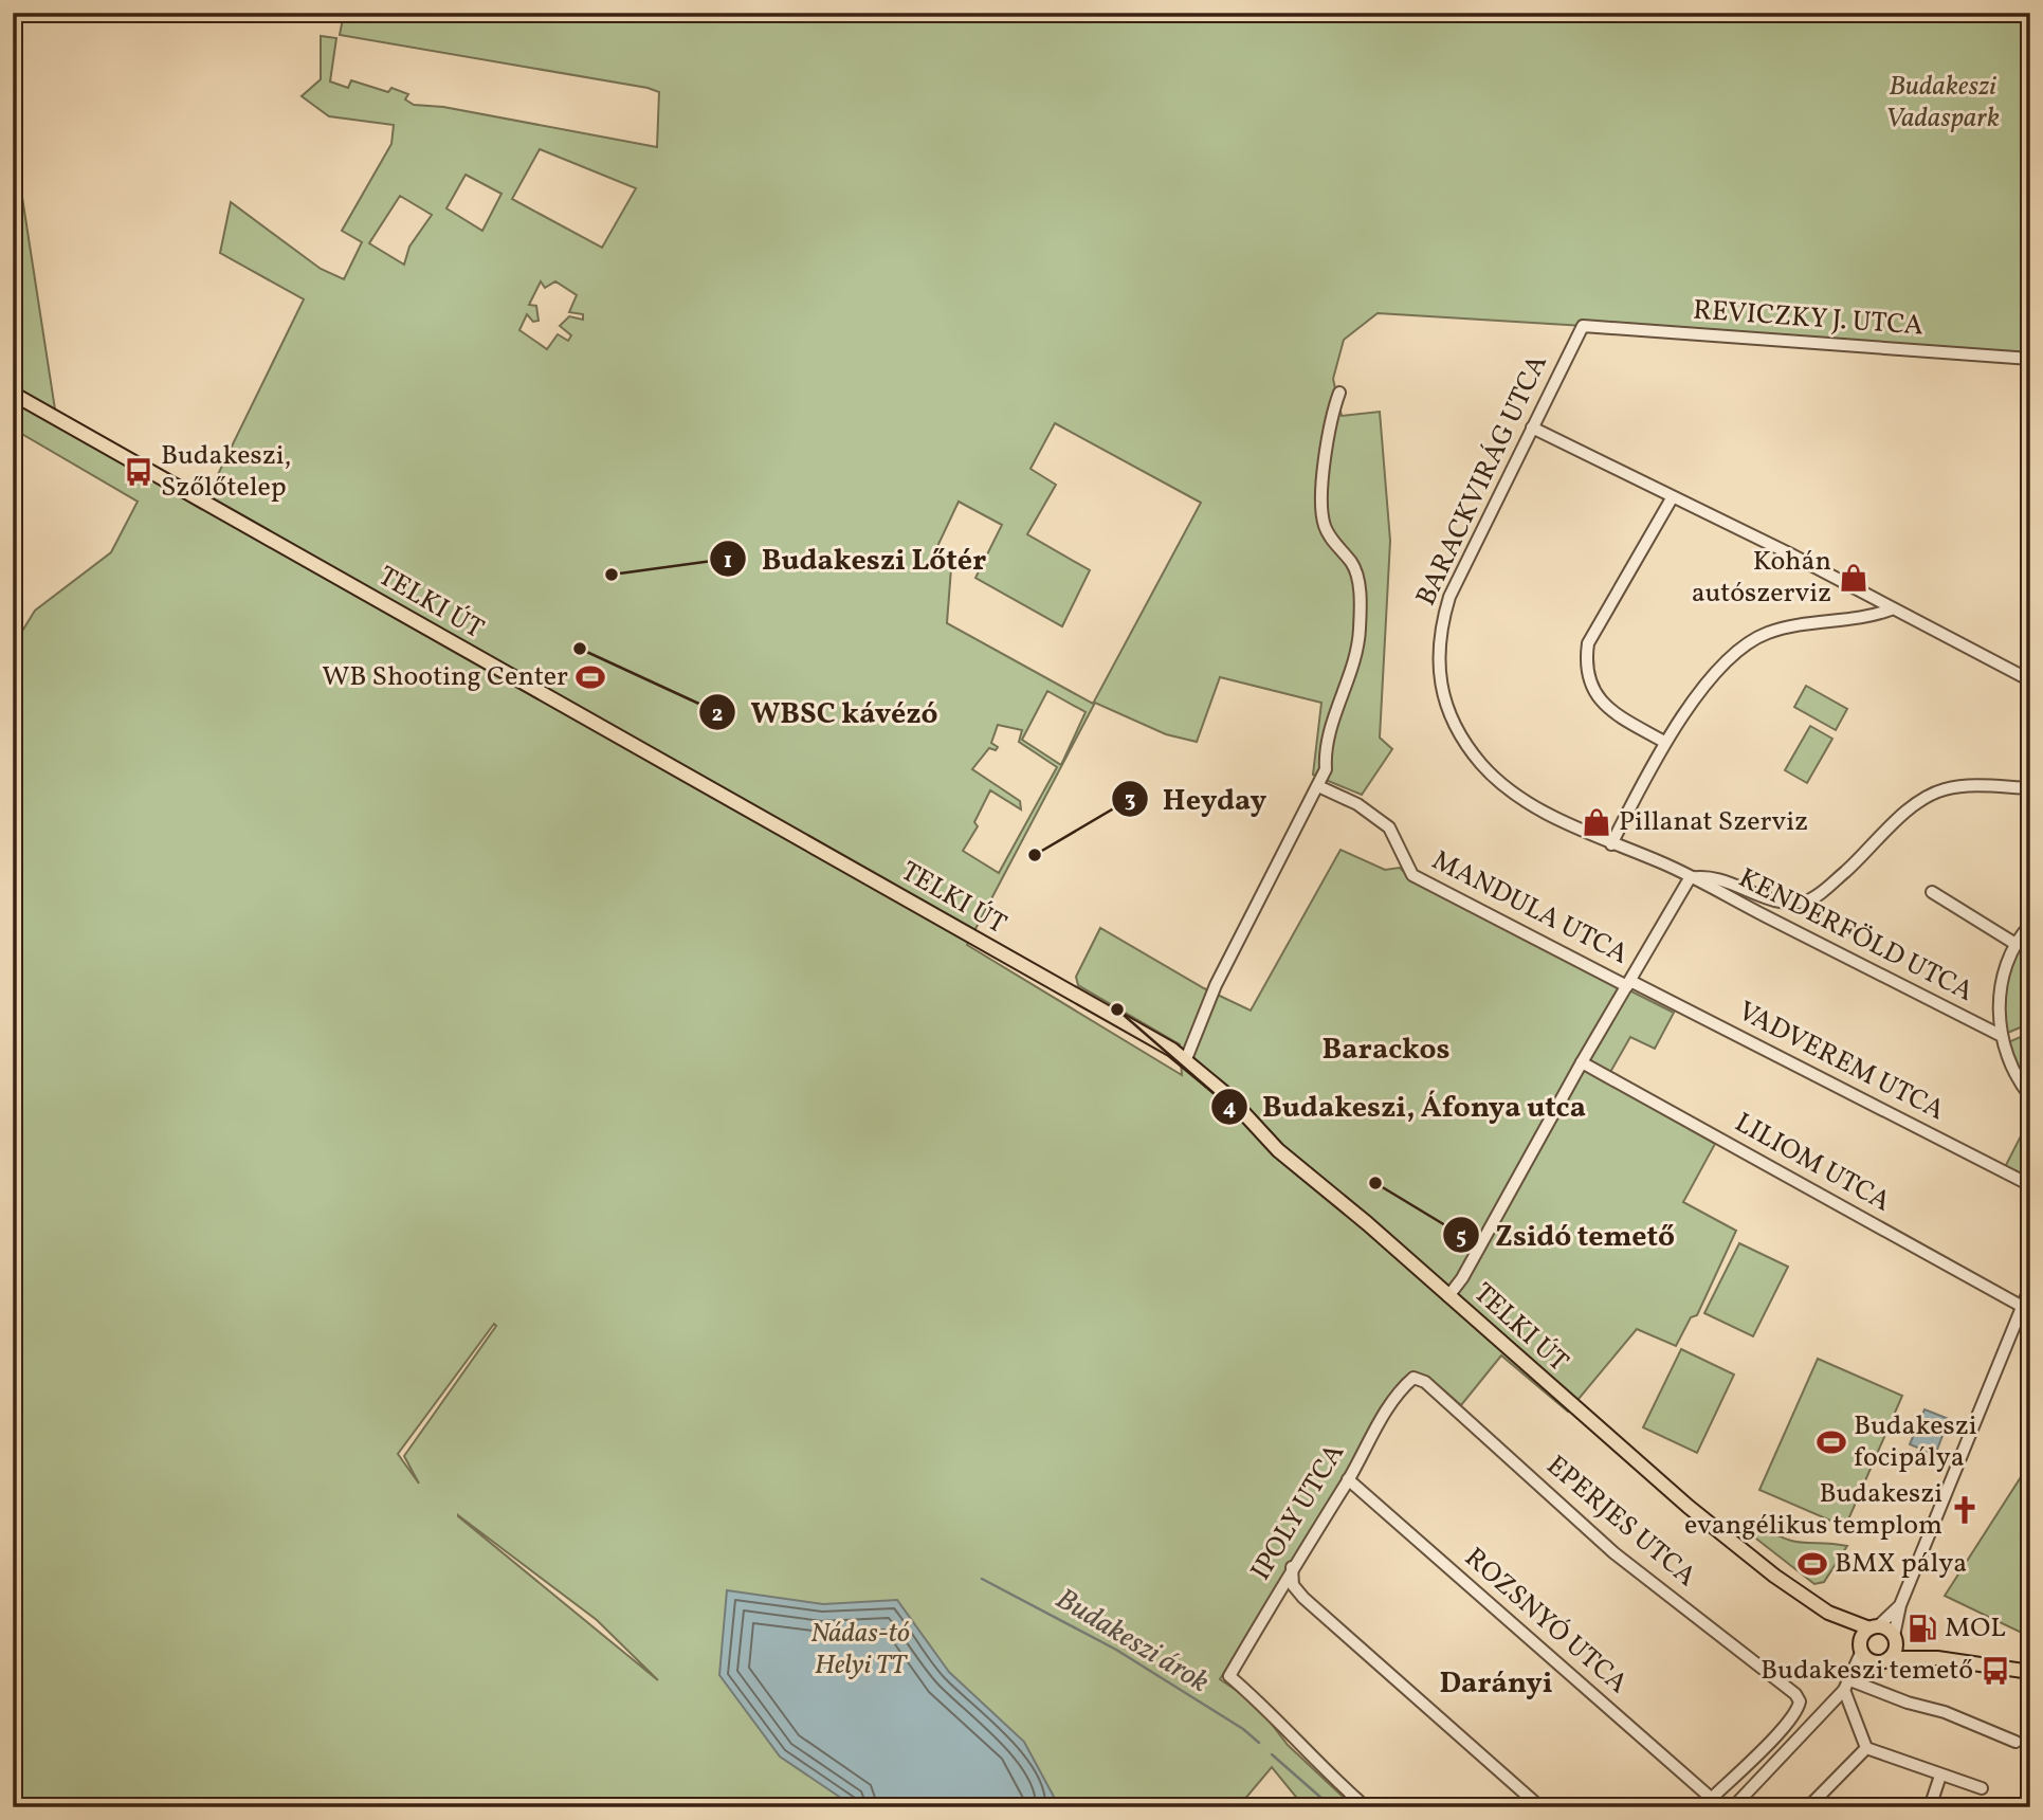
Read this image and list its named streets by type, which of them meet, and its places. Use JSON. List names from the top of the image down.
{
  "streets": {
    "main road": ["TELKI ÚT"],
    "street": [
      "REVICZKY J. UTCA",
      "BARACKVIRÁG UTCA",
      "MANDULA UTCA",
      "KENDERFÖLD UTCA",
      "VADVEREM UTCA",
      "LILIOM UTCA",
      "IPOLY UTCA",
      "EPERJES UTCA",
      "ROZSNYÓ UTCA"
    ]
  },
  "crossings": [
    ["REVICZKY J. UTCA", "BARACKVIRÁG UTCA"],
    ["BARACKVIRÁG UTCA", "KENDERFÖLD UTCA"],
    ["MANDULA UTCA", "VADVEREM UTCA"],
    ["IPOLY UTCA", "EPERJES UTCA"],
    ["IPOLY UTCA", "ROZSNYÓ UTCA"],
    ["EPERJES UTCA", "ROZSNYÓ UTCA"]
  ],
  "districts": ["Barackos", "Darányi"],
  "water": ["Budakeszi árok"],
  "parks": ["Budakeszi Vadaspark", "Nádas-tó Helyi TT"],
  "places": {
    "bus stop": ["Budakeszi, Szőlőtelep", "Budakeszi temető"],
    "other": [
      "Budakeszi Lőtér",
      "WBSC kávézó",
      "Heyday",
      "Budakeszi, Áfonya utca",
      "Zsidó temető"
    ],
    "shop": ["Kohán autószerviz", "Pillanat Szerviz"],
    "sports": ["WB Shooting Center", "Budakeszi focipálya", "BMX pálya"],
    "church": ["Budakeszi evangélikus templom"],
    "fuel station": ["MOL"]
  }
}
